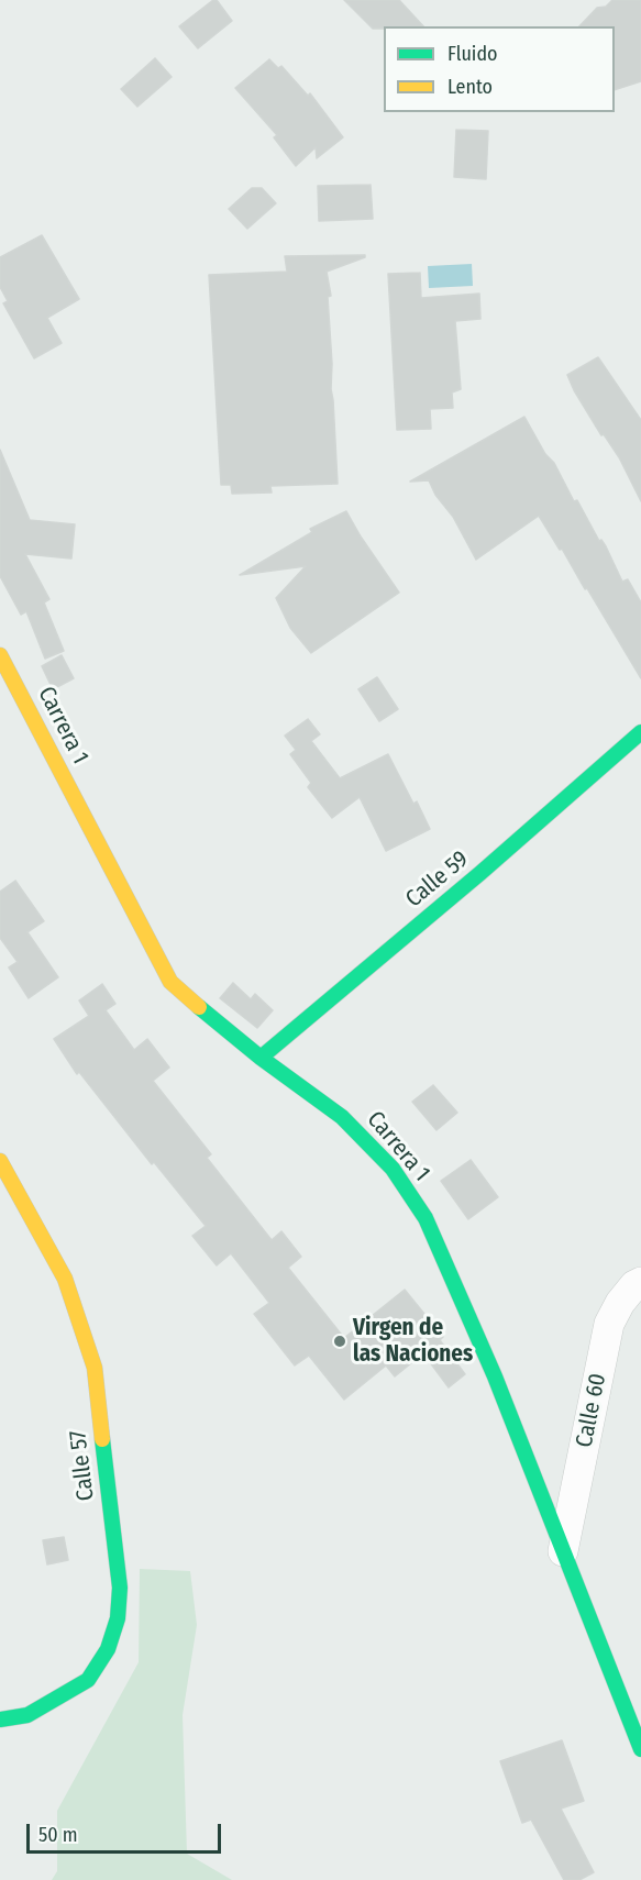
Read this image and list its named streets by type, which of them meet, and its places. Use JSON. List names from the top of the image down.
{
  "streets": {
    "street": [
      "Carrera 1",
      "Calle 59",
      "Calle 60",
      "Calle 57"
    ]
  },
  "crossings": [
    ["Carrera 1", "Calle 59"],
    ["Carrera 1", "Calle 60"]
  ],
  "places": ["Virgen de las Naciones"],
  "legend": ["Fluido", "Lento"],
  "scale_bar": "50 m"
}
